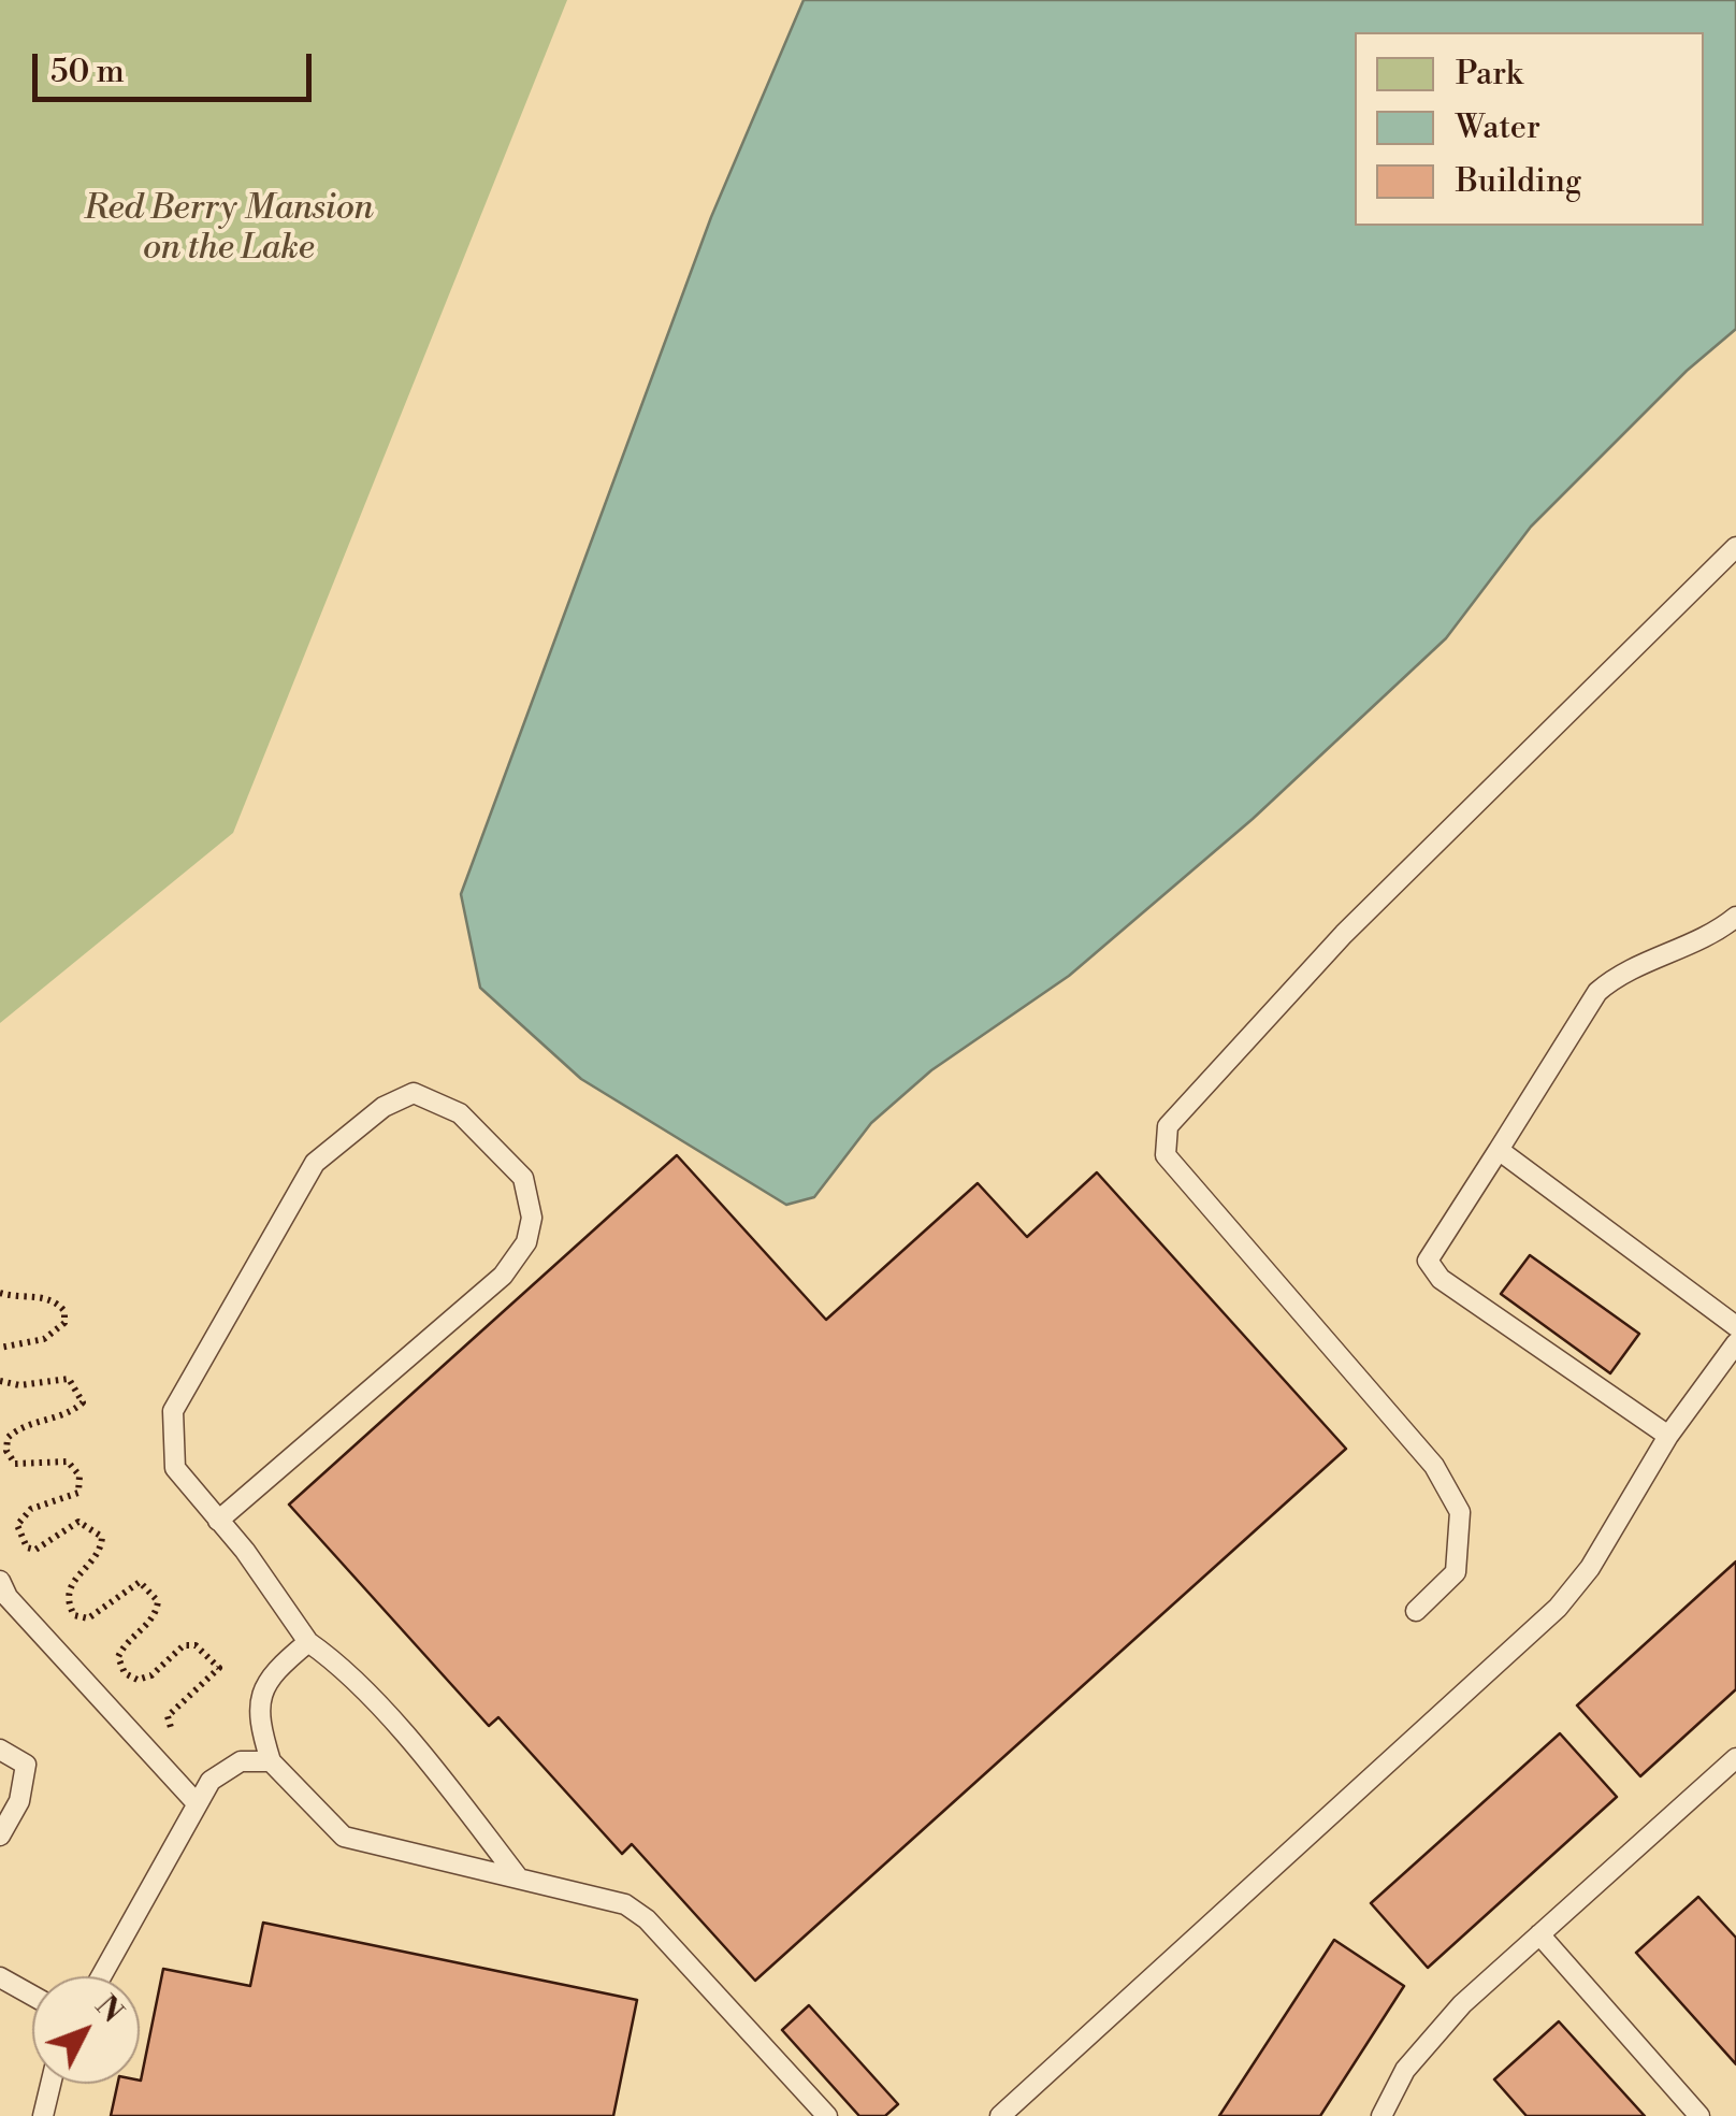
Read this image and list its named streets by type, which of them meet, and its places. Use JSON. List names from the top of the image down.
{
  "parks": ["Red Berry Mansion on the Lake"],
  "legend": ["Park", "Water", "Building"],
  "scale_bar": "50 m",
  "north": "top right"
}
